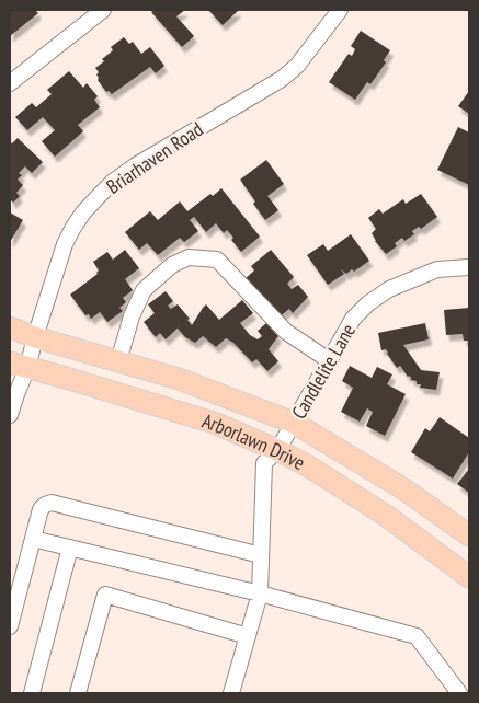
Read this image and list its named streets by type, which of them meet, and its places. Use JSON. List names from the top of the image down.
{
  "streets": {
    "main road": ["Arborlawn Drive"],
    "street": ["Briarhaven Road", "Candlelite Lane"]
  },
  "crossings": [
    ["Briarhaven Road", "Arborlawn Drive"],
    ["Candlelite Lane", "Arborlawn Drive"]
  ]
}
